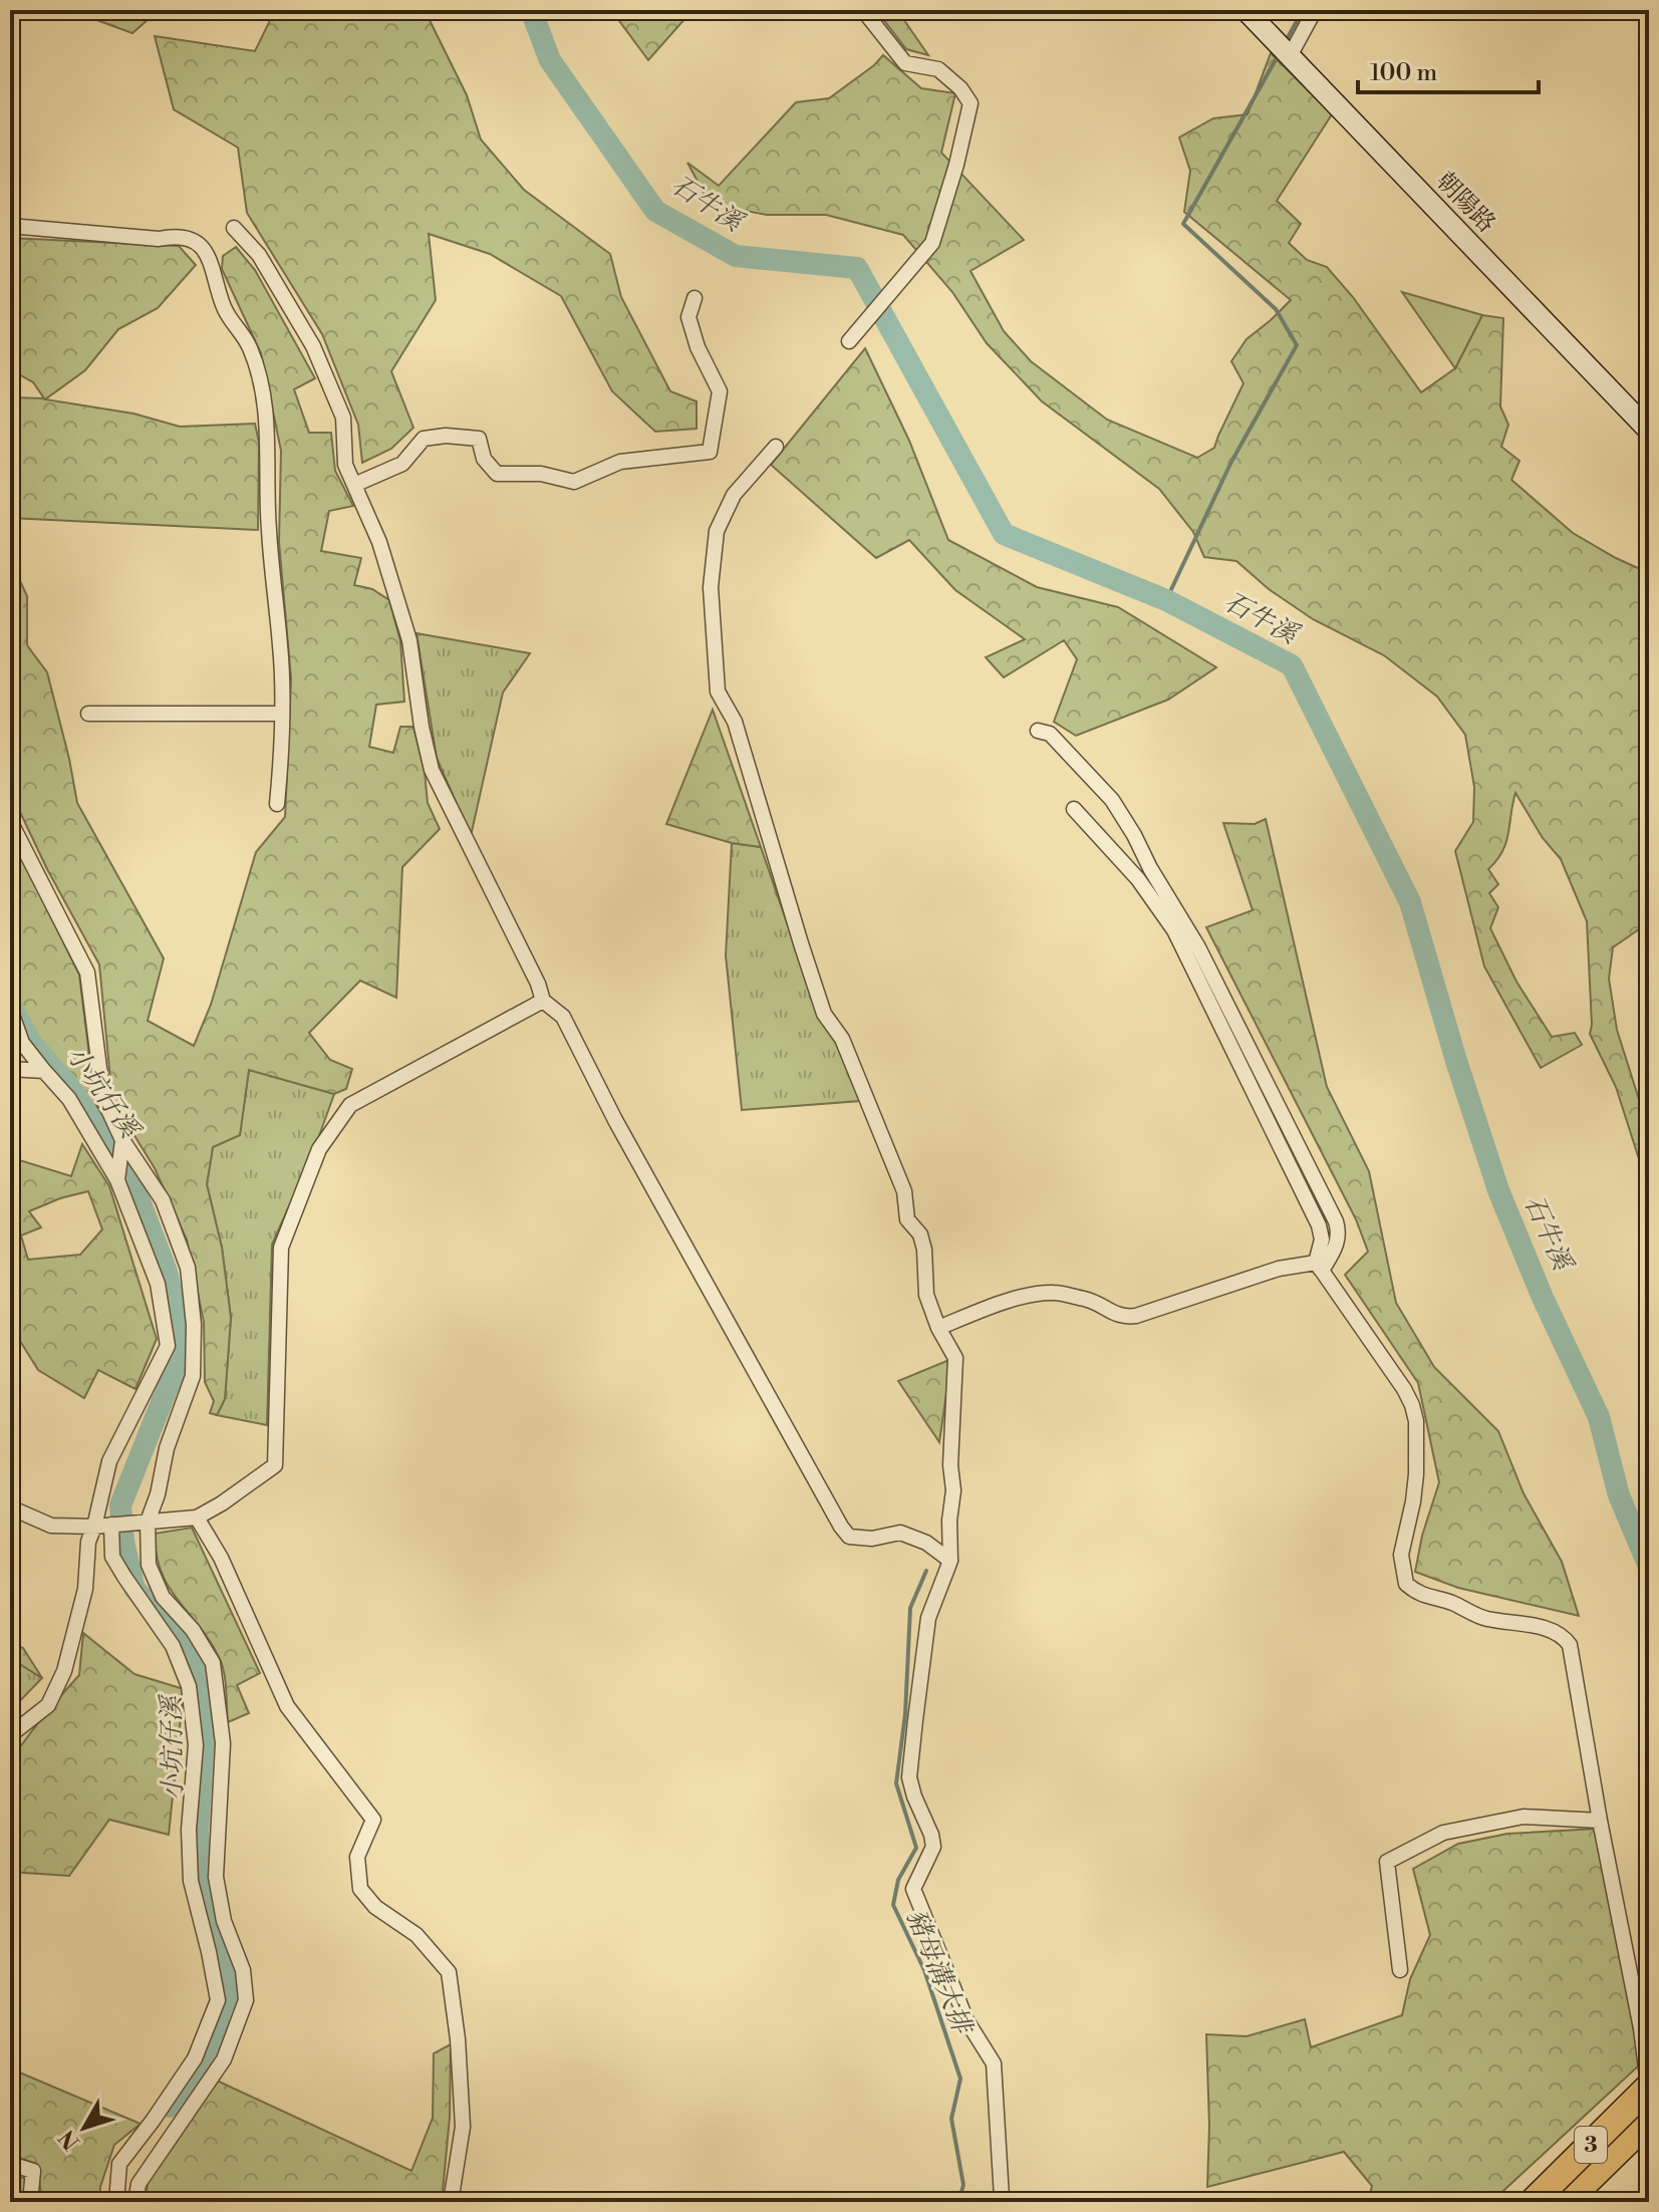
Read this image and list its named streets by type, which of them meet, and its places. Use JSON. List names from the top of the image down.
{
  "streets": {
    "highway": ["3"],
    "main road": ["朝陽路"]
  },
  "water": ["石牛溪", "小坑仔溪", "豬母溝大排"],
  "scale_bar": "100 m",
  "north": "bottom left"
}
